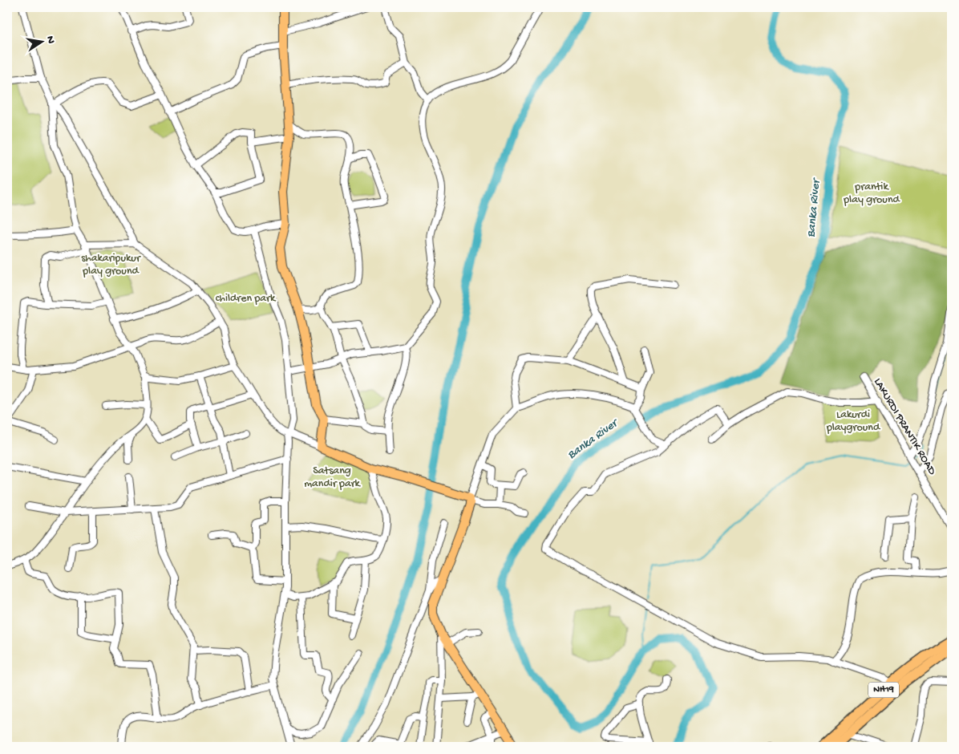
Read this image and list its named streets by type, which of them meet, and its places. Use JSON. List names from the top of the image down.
{
  "streets": {
    "highway": ["NH19"],
    "street": ["LAKURDI PRANTIK ROAD"]
  },
  "water": ["Banka River"],
  "parks": [
    "prantik play ground",
    "shakaripukur play ground",
    "children park",
    "Lakurdi playground",
    "Satsang mandir park"
  ],
  "north": "right"
}
